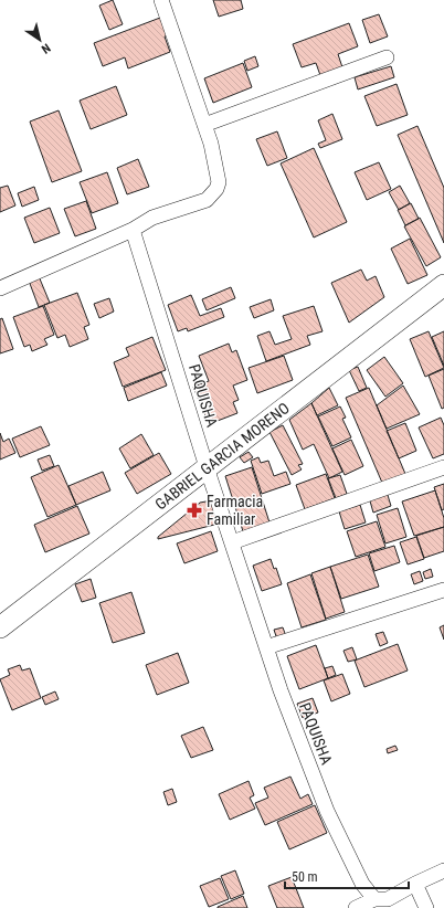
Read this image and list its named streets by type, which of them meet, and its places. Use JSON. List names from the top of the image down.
{
  "streets": {
    "street": ["PAQUISHA", "GABRIEL GARCIA MORENO"]
  },
  "crossings": [
    ["PAQUISHA", "GABRIEL GARCIA MORENO"]
  ],
  "places": {
    "pharmacy": ["Farmacia Familiar"]
  },
  "scale_bar": "50 m",
  "north": "bottom right"
}
